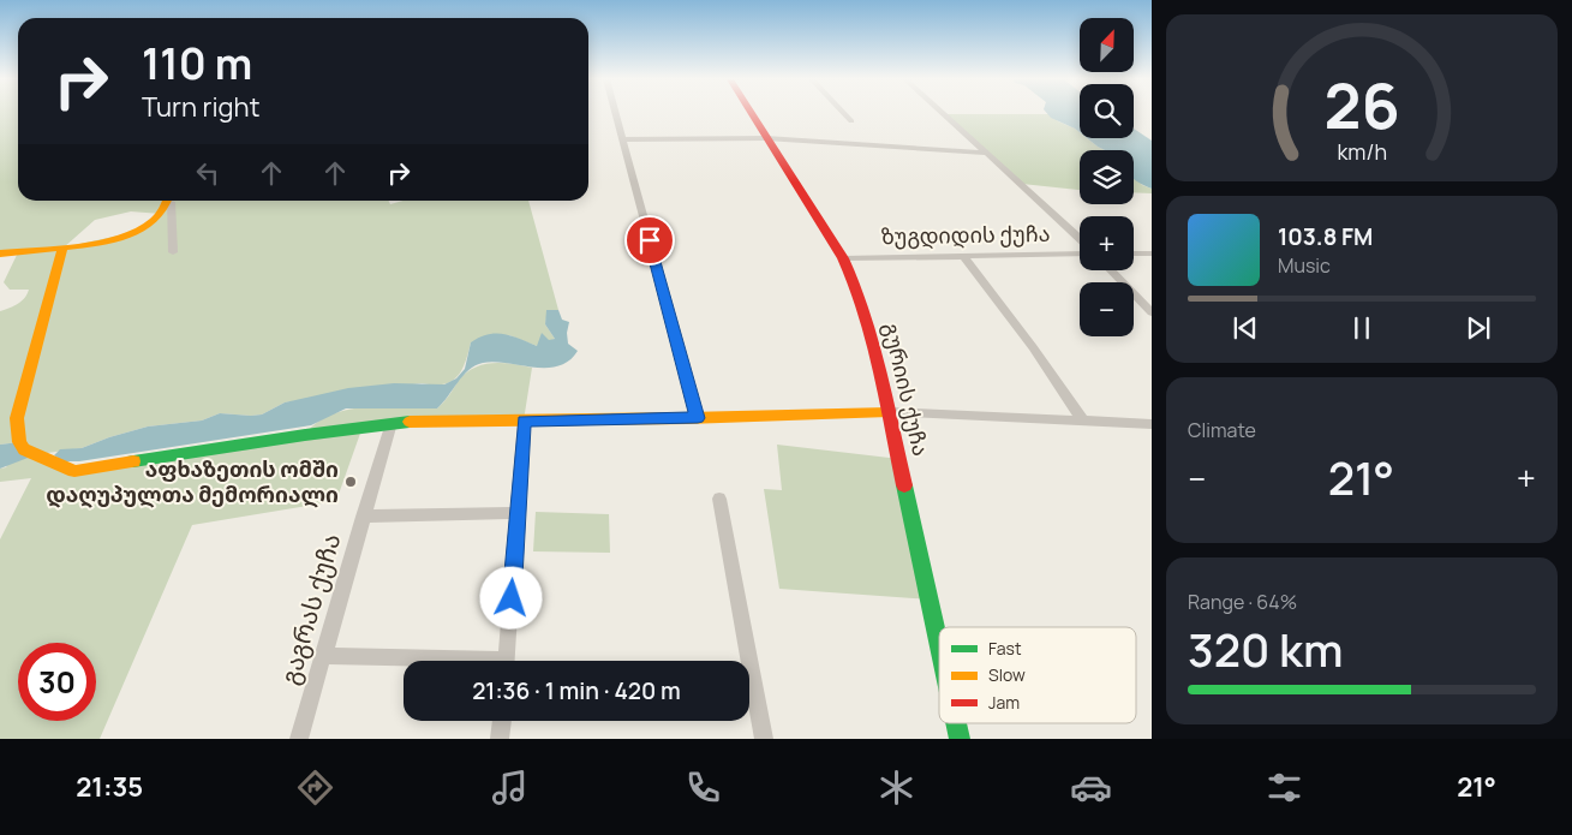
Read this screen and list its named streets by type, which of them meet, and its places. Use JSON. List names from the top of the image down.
{
  "streets": {
    "main road": ["გურიის ქუჩა"],
    "street": ["ზუგდიდის ქუჩა", "გაგრას ქუჩა"]
  },
  "crossings": [
    ["ზუგდიდის ქუჩა", "გურიის ქუჩა"]
  ],
  "places": ["აფხაზეთის ომში დაღუპულთა მემორიალი"],
  "legend": ["Fast", "Slow", "Jam"],
  "north": "top right",
  "page": {
    "map_buttons": ["+", "−"],
    "turn": ["110 m", "Turn right"],
    "song": ["103.8 FM", "Music"],
    "tile": [
      "Climate",
      ["Range · 64%", "320 km"]
    ],
    "heat": ["−", "21°", "+"],
    "limit": "30",
    "trip": "21:36 · 1 min · 420 m",
    "tabs": ["21:35", "21°"],
    "gauge": ["26", "km/h"]
  }
}
